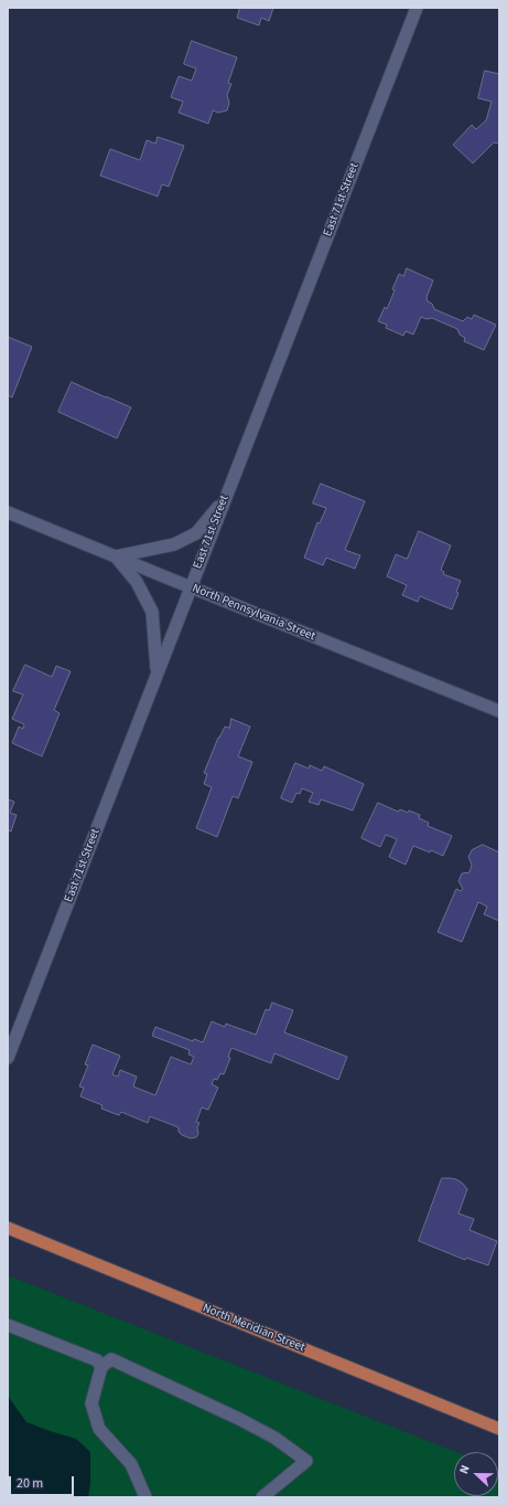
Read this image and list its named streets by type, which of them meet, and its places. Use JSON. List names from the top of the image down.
{
  "streets": {
    "main road": ["East 71st Street", "North Pennsylvania Street", "North Meridian Street"]
  },
  "crossings": [
    ["East 71st Street", "North Pennsylvania Street"]
  ],
  "scale_bar": "20 m",
  "north": "left"
}
